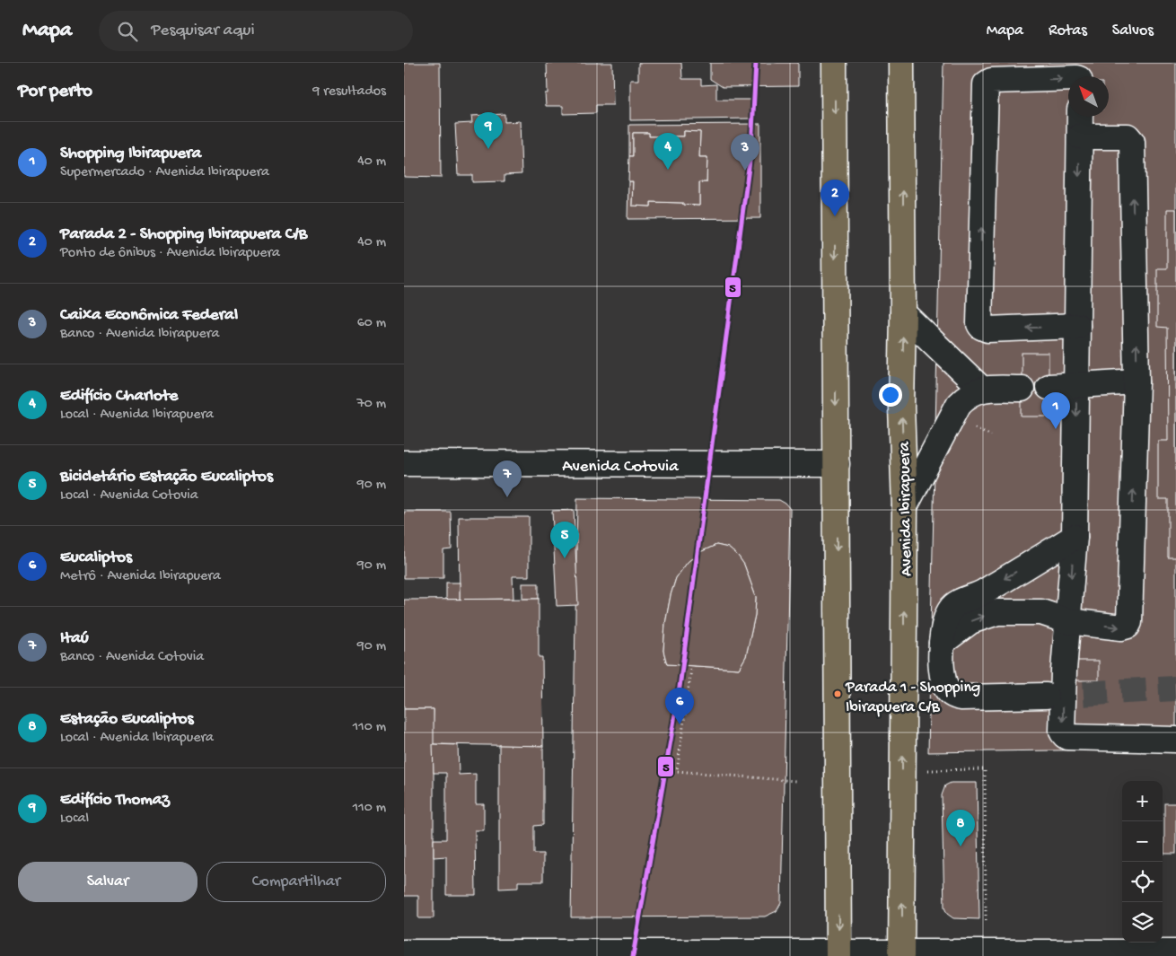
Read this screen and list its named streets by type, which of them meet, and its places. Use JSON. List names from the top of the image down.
{
  "streets": {
    "main road": ["Avenida Ibirapuera"],
    "street": ["Avenida Cotovia"]
  },
  "places": ["Parada 1 - Shopping Ibirapuera C/B"],
  "lines": ["transit line 5"],
  "north": "top left",
  "page": {
    "header": "Mapa",
    "search": "Pesquisar aqui",
    "nav": ["Mapa", "Rotas", "Salvos"],
    "heading": ["Por perto", "9 resultados"],
    "pins": [
      "9",
      "4",
      "3",
      "2",
      "1",
      "7",
      "5",
      "6",
      "8"
    ],
    "list": [
      {
        "mark": "1",
        "name": "Shopping Ibirapuera",
        "note": "Supermercado · Avenida Ibirapuera",
        "value": "40 m"
      },
      {
        "mark": "2",
        "name": "Parada 2 - Shopping Ibirapuera C/B",
        "note": "Ponto de ônibus · Avenida Ibirapuera",
        "value": "40 m"
      },
      {
        "mark": "3",
        "name": "Caixa Econômica Federal",
        "note": "Banco · Avenida Ibirapuera",
        "value": "60 m"
      },
      {
        "mark": "4",
        "name": "Edifício Charlote",
        "note": "Local · Avenida Ibirapuera",
        "value": "70 m"
      },
      {
        "mark": "5",
        "name": "Bicicletário Estação Eucaliptos",
        "note": "Local · Avenida Cotovia",
        "value": "90 m"
      },
      {
        "mark": "6",
        "name": "Eucaliptos",
        "note": "Metrô · Avenida Ibirapuera",
        "value": "90 m"
      },
      {
        "mark": "7",
        "name": "Itaú",
        "note": "Banco · Avenida Cotovia",
        "value": "90 m"
      },
      {
        "mark": "8",
        "name": "Estação Eucaliptos",
        "note": "Local · Avenida Ibirapuera",
        "value": "110 m"
      },
      {
        "mark": "9",
        "name": "Edifício Thomaz",
        "note": "Local",
        "value": "110 m"
      }
    ],
    "map_buttons": ["+", "−"],
    "buttons": ["Salvar", "Compartilhar"]
  }
}
